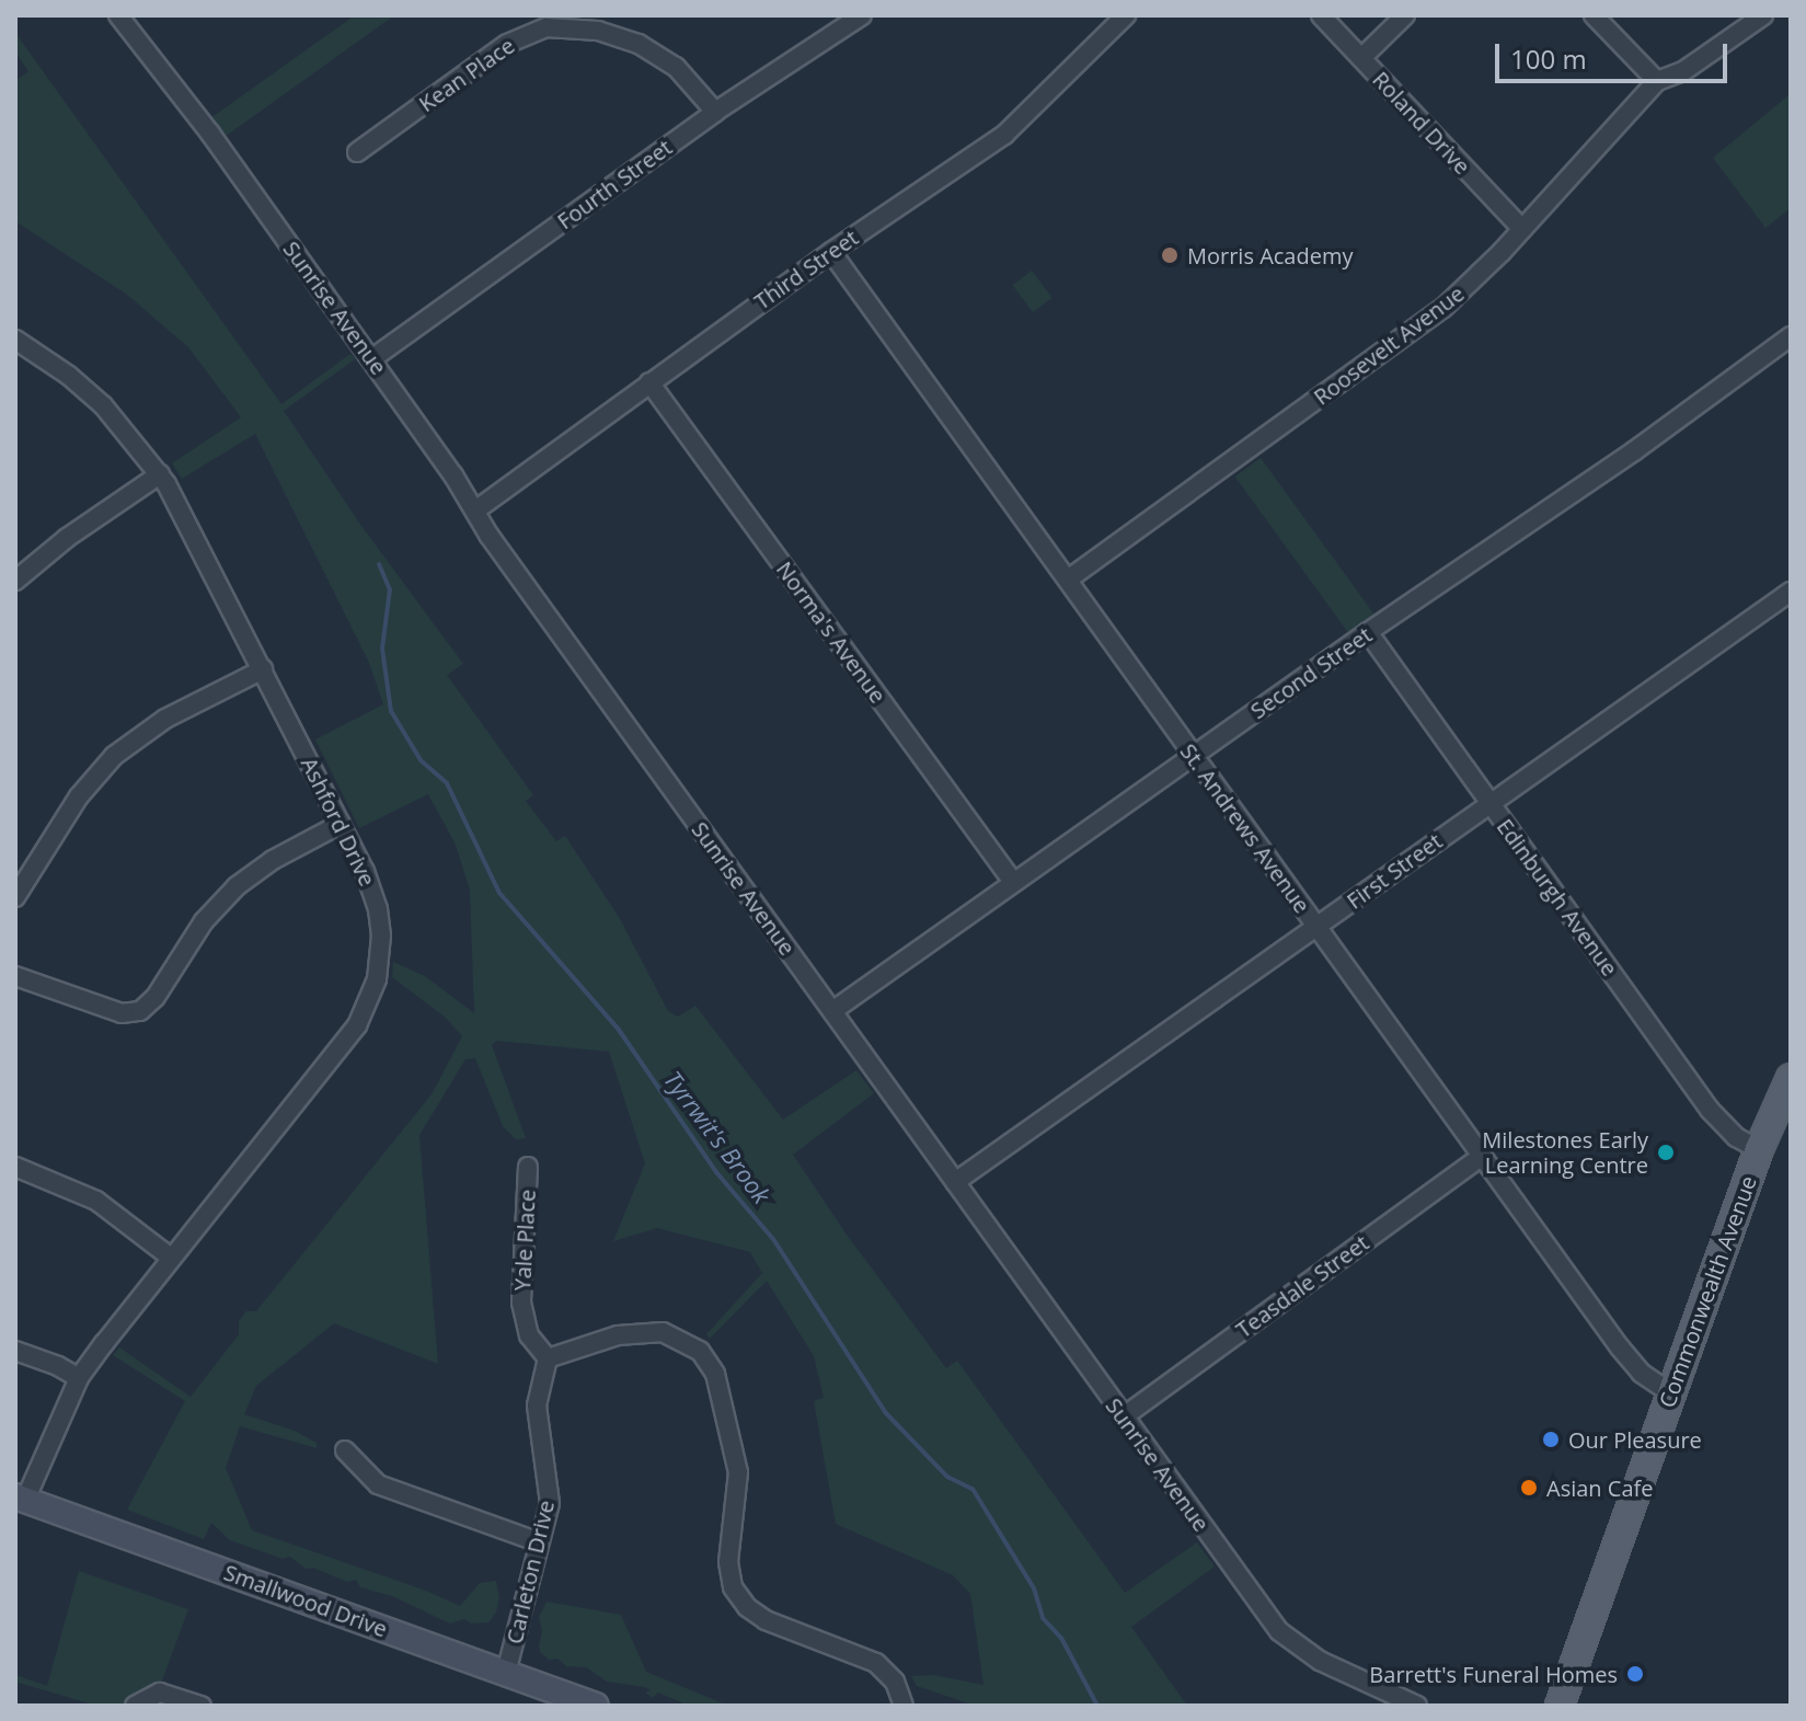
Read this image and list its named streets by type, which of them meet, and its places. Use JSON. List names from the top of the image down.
{
  "streets": {
    "main road": ["Commonwealth Avenue"],
    "street": [
      "Kean Place",
      "Roland Drive",
      "Fourth Street",
      "Third Street",
      "Sunrise Avenue",
      "Roosevelt Avenue",
      "Norma's Avenue",
      "Second Street",
      "Ashford Drive",
      "St. Andrews Avenue",
      "First Street",
      "Edinburgh Avenue",
      "Yale Place",
      "Teasdale Street",
      "Carleton Drive",
      "Smallwood Drive"
    ]
  },
  "crossings": [
    ["Kean Place", "Fourth Street"],
    ["Roland Drive", "Roosevelt Avenue"],
    ["Fourth Street", "Sunrise Avenue"],
    ["Third Street", "Sunrise Avenue"],
    ["Third Street", "Norma's Avenue"],
    ["Third Street", "St. Andrews Avenue"],
    ["Sunrise Avenue", "Second Street"],
    ["Sunrise Avenue", "First Street"],
    ["Sunrise Avenue", "Teasdale Street"],
    ["Roosevelt Avenue", "St. Andrews Avenue"],
    ["Norma's Avenue", "Second Street"],
    ["Second Street", "St. Andrews Avenue"],
    ["Second Street", "Edinburgh Avenue"],
    ["Ashford Drive", "Smallwood Drive"],
    ["St. Andrews Avenue", "First Street"],
    ["St. Andrews Avenue", "Teasdale Street"],
    ["St. Andrews Avenue", "Commonwealth Avenue"],
    ["First Street", "Edinburgh Avenue"],
    ["Edinburgh Avenue", "Commonwealth Avenue"],
    ["Yale Place", "Carleton Drive"],
    ["Carleton Drive", "Smallwood Drive"]
  ],
  "water": ["Tyrrwit's Brook"],
  "places": [
    "Morris Academy",
    "Milestones Early Learning Centre",
    "Our Pleasure",
    "Asian Cafe",
    "Barrett's Funeral Homes"
  ],
  "scale_bar": "100 m"
}
